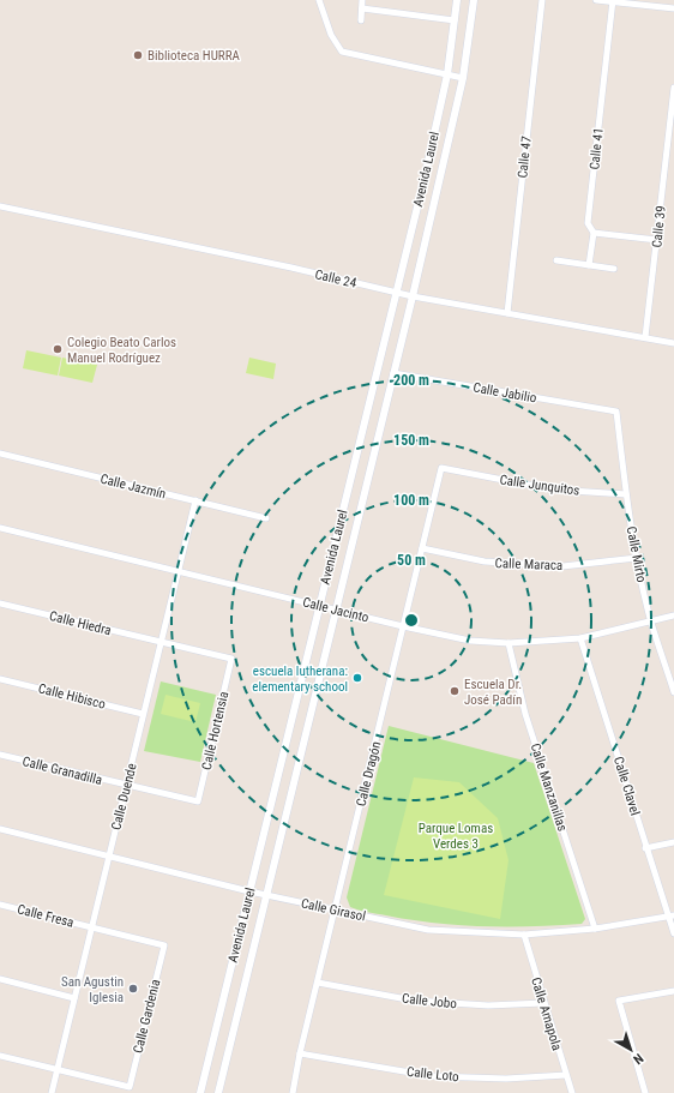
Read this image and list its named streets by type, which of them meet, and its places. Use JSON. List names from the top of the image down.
{
  "streets": {
    "street": [
      "Calle 41",
      "Calle 47",
      "Avenida Laurel",
      "Calle 39",
      "Calle 24",
      "Calle Jabilio",
      "Calle Junquitos",
      "Calle Jazmín",
      "Calle Mirto",
      "Calle Maraca",
      "Calle Jacinto",
      "Calle Hiedra",
      "Calle Hibisco",
      "Calle Hortensia",
      "Calle Granadilla",
      "Calle Dragón",
      "Calle Clavel",
      "Calle Manzanillas",
      "Calle Duende",
      "Calle Girasol",
      "Calle Fresa",
      "Calle Jobo",
      "Calle Amapola",
      "Calle Gardenia",
      "Calle Loto"
    ]
  },
  "crossings": [
    ["Calle 47", "Calle 24"],
    ["Avenida Laurel", "Calle 24"],
    ["Avenida Laurel", "Calle Jabilio"],
    ["Avenida Laurel", "Calle Jacinto"],
    ["Avenida Laurel", "Calle Girasol"],
    ["Calle 39", "Calle 24"],
    ["Calle Jabilio", "Calle Mirto"],
    ["Calle Junquitos", "Calle Mirto"],
    ["Calle Junquitos", "Calle Dragón"],
    ["Calle Jazmín", "Calle Duende"],
    ["Calle Mirto", "Calle Maraca"],
    ["Calle Mirto", "Calle Jacinto"],
    ["Calle Maraca", "Calle Dragón"],
    ["Calle Jacinto", "Calle Dragón"],
    ["Calle Jacinto", "Calle Clavel"],
    ["Calle Jacinto", "Calle Manzanillas"],
    ["Calle Jacinto", "Calle Duende"],
    ["Calle Hiedra", "Calle Hortensia"],
    ["Calle Hiedra", "Calle Duende"],
    ["Calle Hibisco", "Calle Duende"],
    ["Calle Hortensia", "Calle Granadilla"],
    ["Calle Hortensia", "Calle Duende"],
    ["Calle Granadilla", "Calle Duende"],
    ["Calle Dragón", "Calle Girasol"],
    ["Calle Dragón", "Calle Jobo"],
    ["Calle Dragón", "Calle Loto"],
    ["Calle Clavel", "Calle Girasol"],
    ["Calle Manzanillas", "Calle Girasol"],
    ["Calle Duende", "Calle Girasol"],
    ["Calle Duende", "Calle Fresa"],
    ["Calle Duende", "Calle Gardenia"],
    ["Calle Girasol", "Calle Amapola"],
    ["Calle Fresa", "Calle Gardenia"],
    ["Calle Jobo", "Calle Amapola"],
    ["Calle Amapola", "Calle Loto"]
  ],
  "parks": ["Parque Lomas Verdes 3"],
  "places": [
    "Biblioteca HURRA",
    "Colegio Beato Carlos Manuel Rodríguez",
    "escuela lutherana: elementary school",
    "Escuela Dr. José Padín",
    "San Agustin Iglesia"
  ],
  "north": "bottom right",
  "rings": [
    "200 m",
    "150 m",
    "100 m",
    "50 m"
  ]
}
